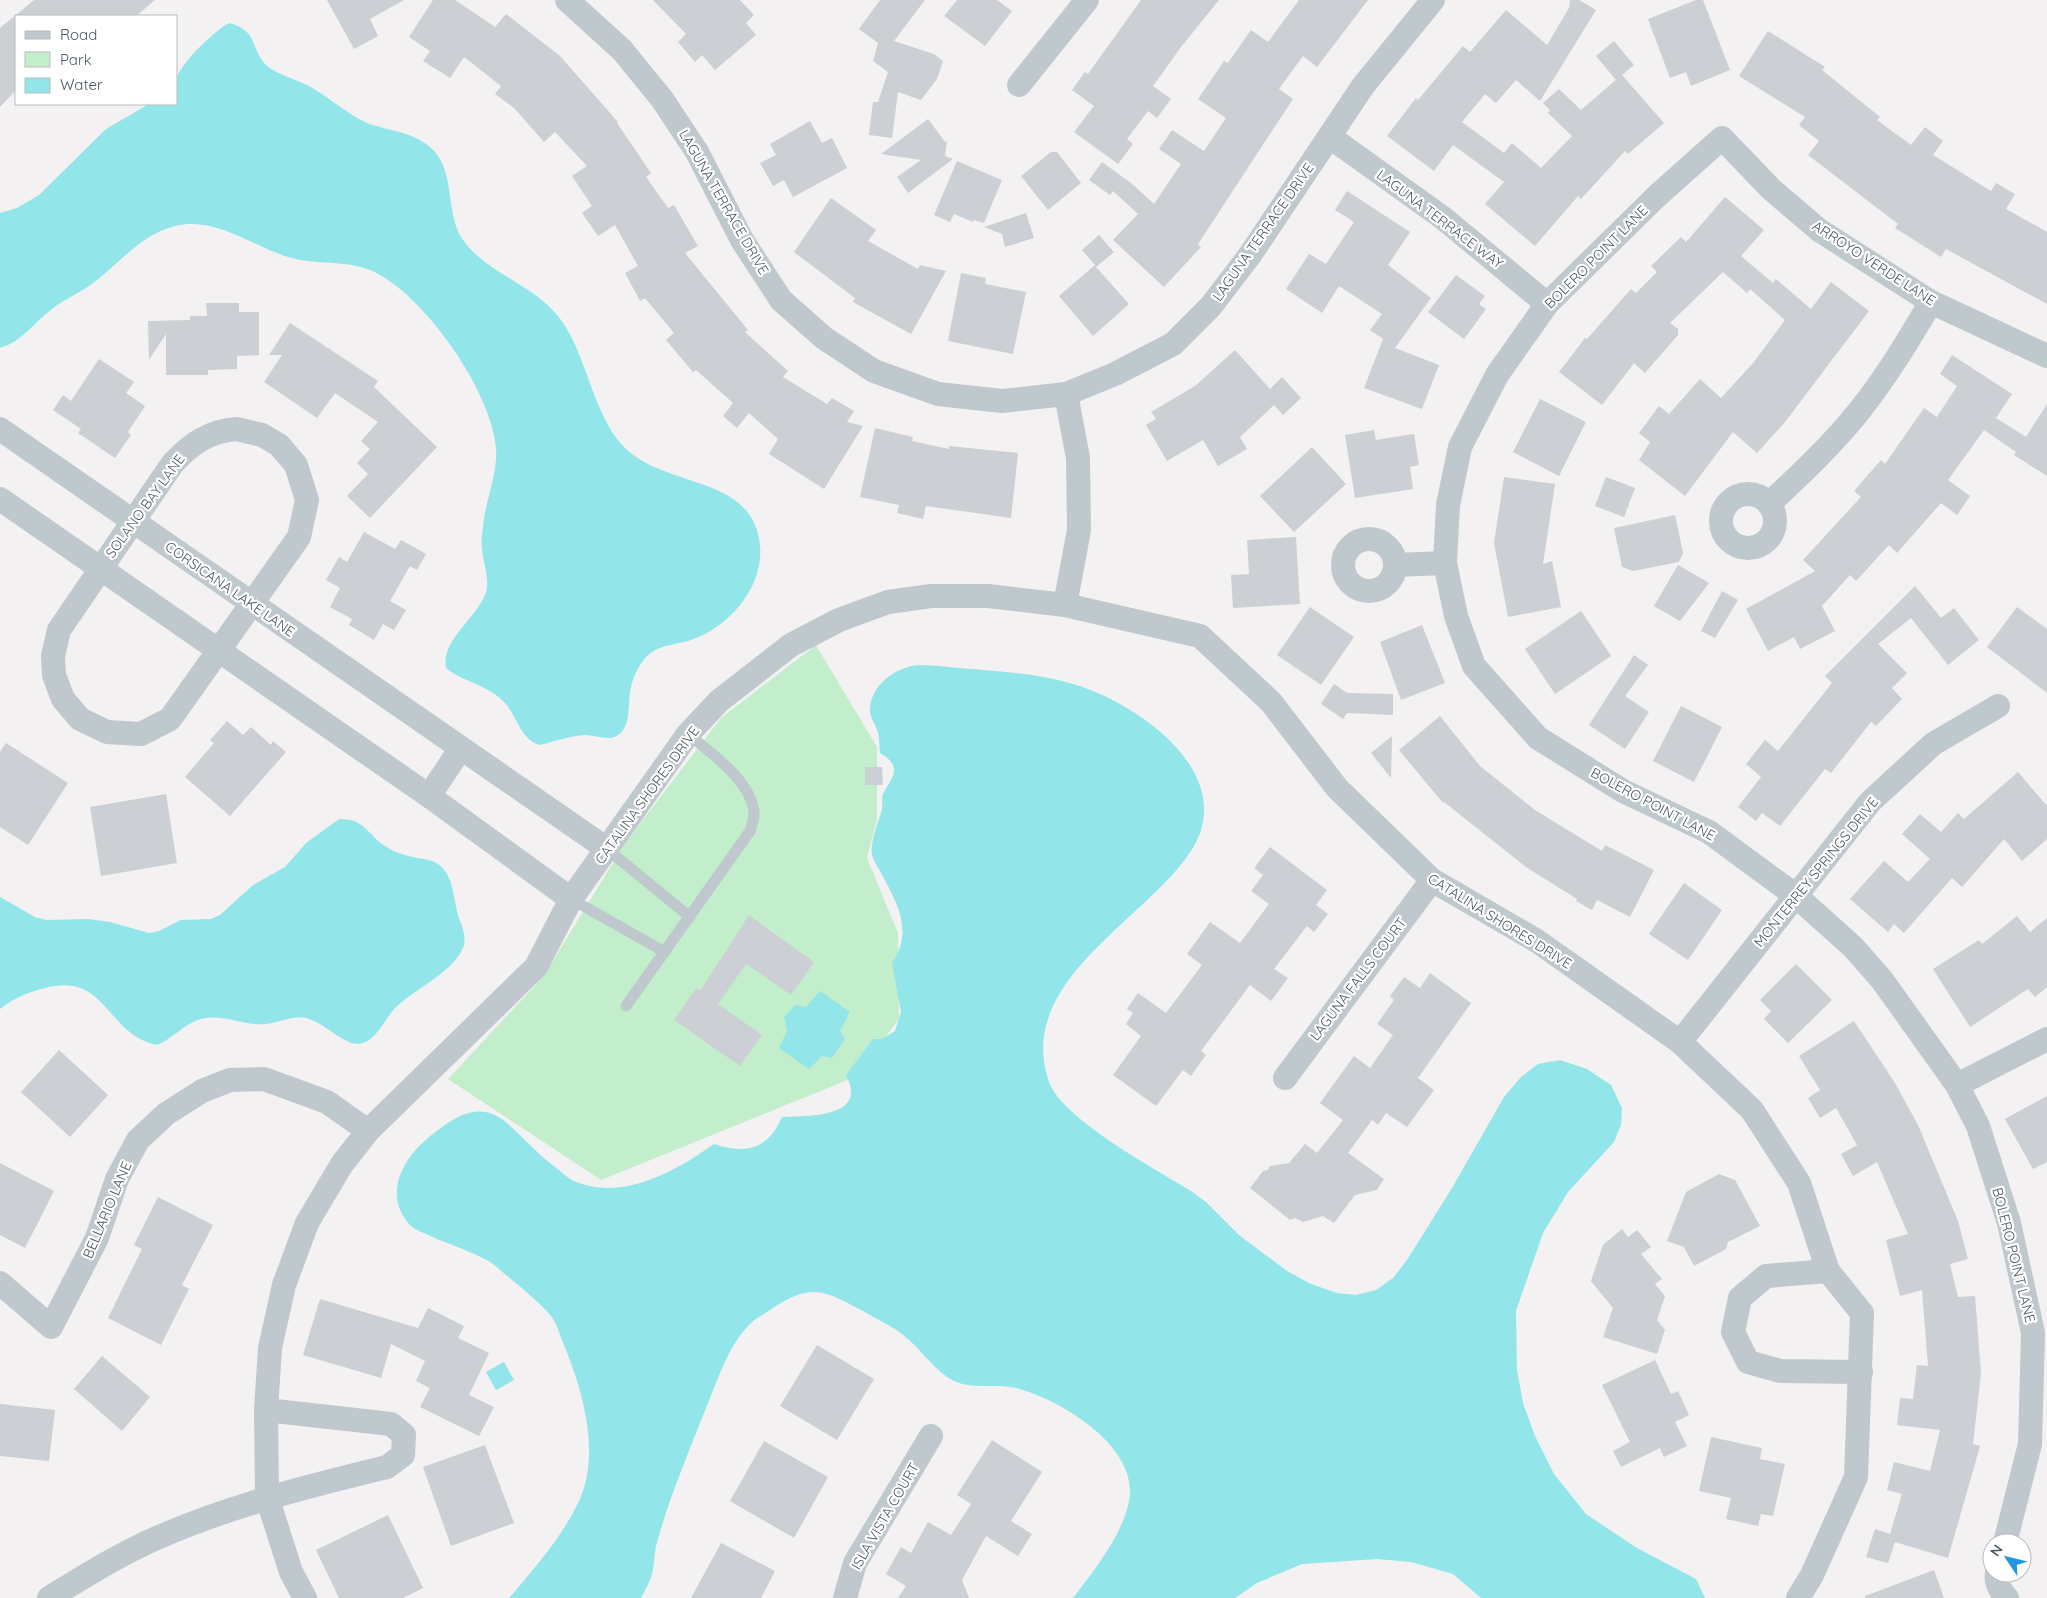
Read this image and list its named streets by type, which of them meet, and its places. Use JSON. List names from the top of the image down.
{
  "streets": {
    "street": [
      "LAGUNA TERRACE DRIVE",
      "LAGUNA TERRACE WAY",
      "BOLERO POINT LANE",
      "ARROYO VERDE LANE",
      "SOLANO BAY LANE",
      "CORSICANA LAKE LANE",
      "CATALINA SHORES DRIVE",
      "MONTERREY SPRINGS DRIVE",
      "LAGUNA FALLS COURT",
      "BELLARIO LANE",
      "ISLA VISTA COURT"
    ]
  },
  "crossings": [
    ["LAGUNA TERRACE DRIVE", "LAGUNA TERRACE WAY"],
    ["LAGUNA TERRACE WAY", "BOLERO POINT LANE"],
    ["BOLERO POINT LANE", "ARROYO VERDE LANE"],
    ["BOLERO POINT LANE", "MONTERREY SPRINGS DRIVE"],
    ["SOLANO BAY LANE", "CORSICANA LAKE LANE"],
    ["CORSICANA LAKE LANE", "CATALINA SHORES DRIVE"],
    ["CATALINA SHORES DRIVE", "MONTERREY SPRINGS DRIVE"],
    ["CATALINA SHORES DRIVE", "LAGUNA FALLS COURT"],
    ["CATALINA SHORES DRIVE", "BELLARIO LANE"]
  ],
  "legend": ["Road", "Park", "Water"],
  "north": "top left"
}
